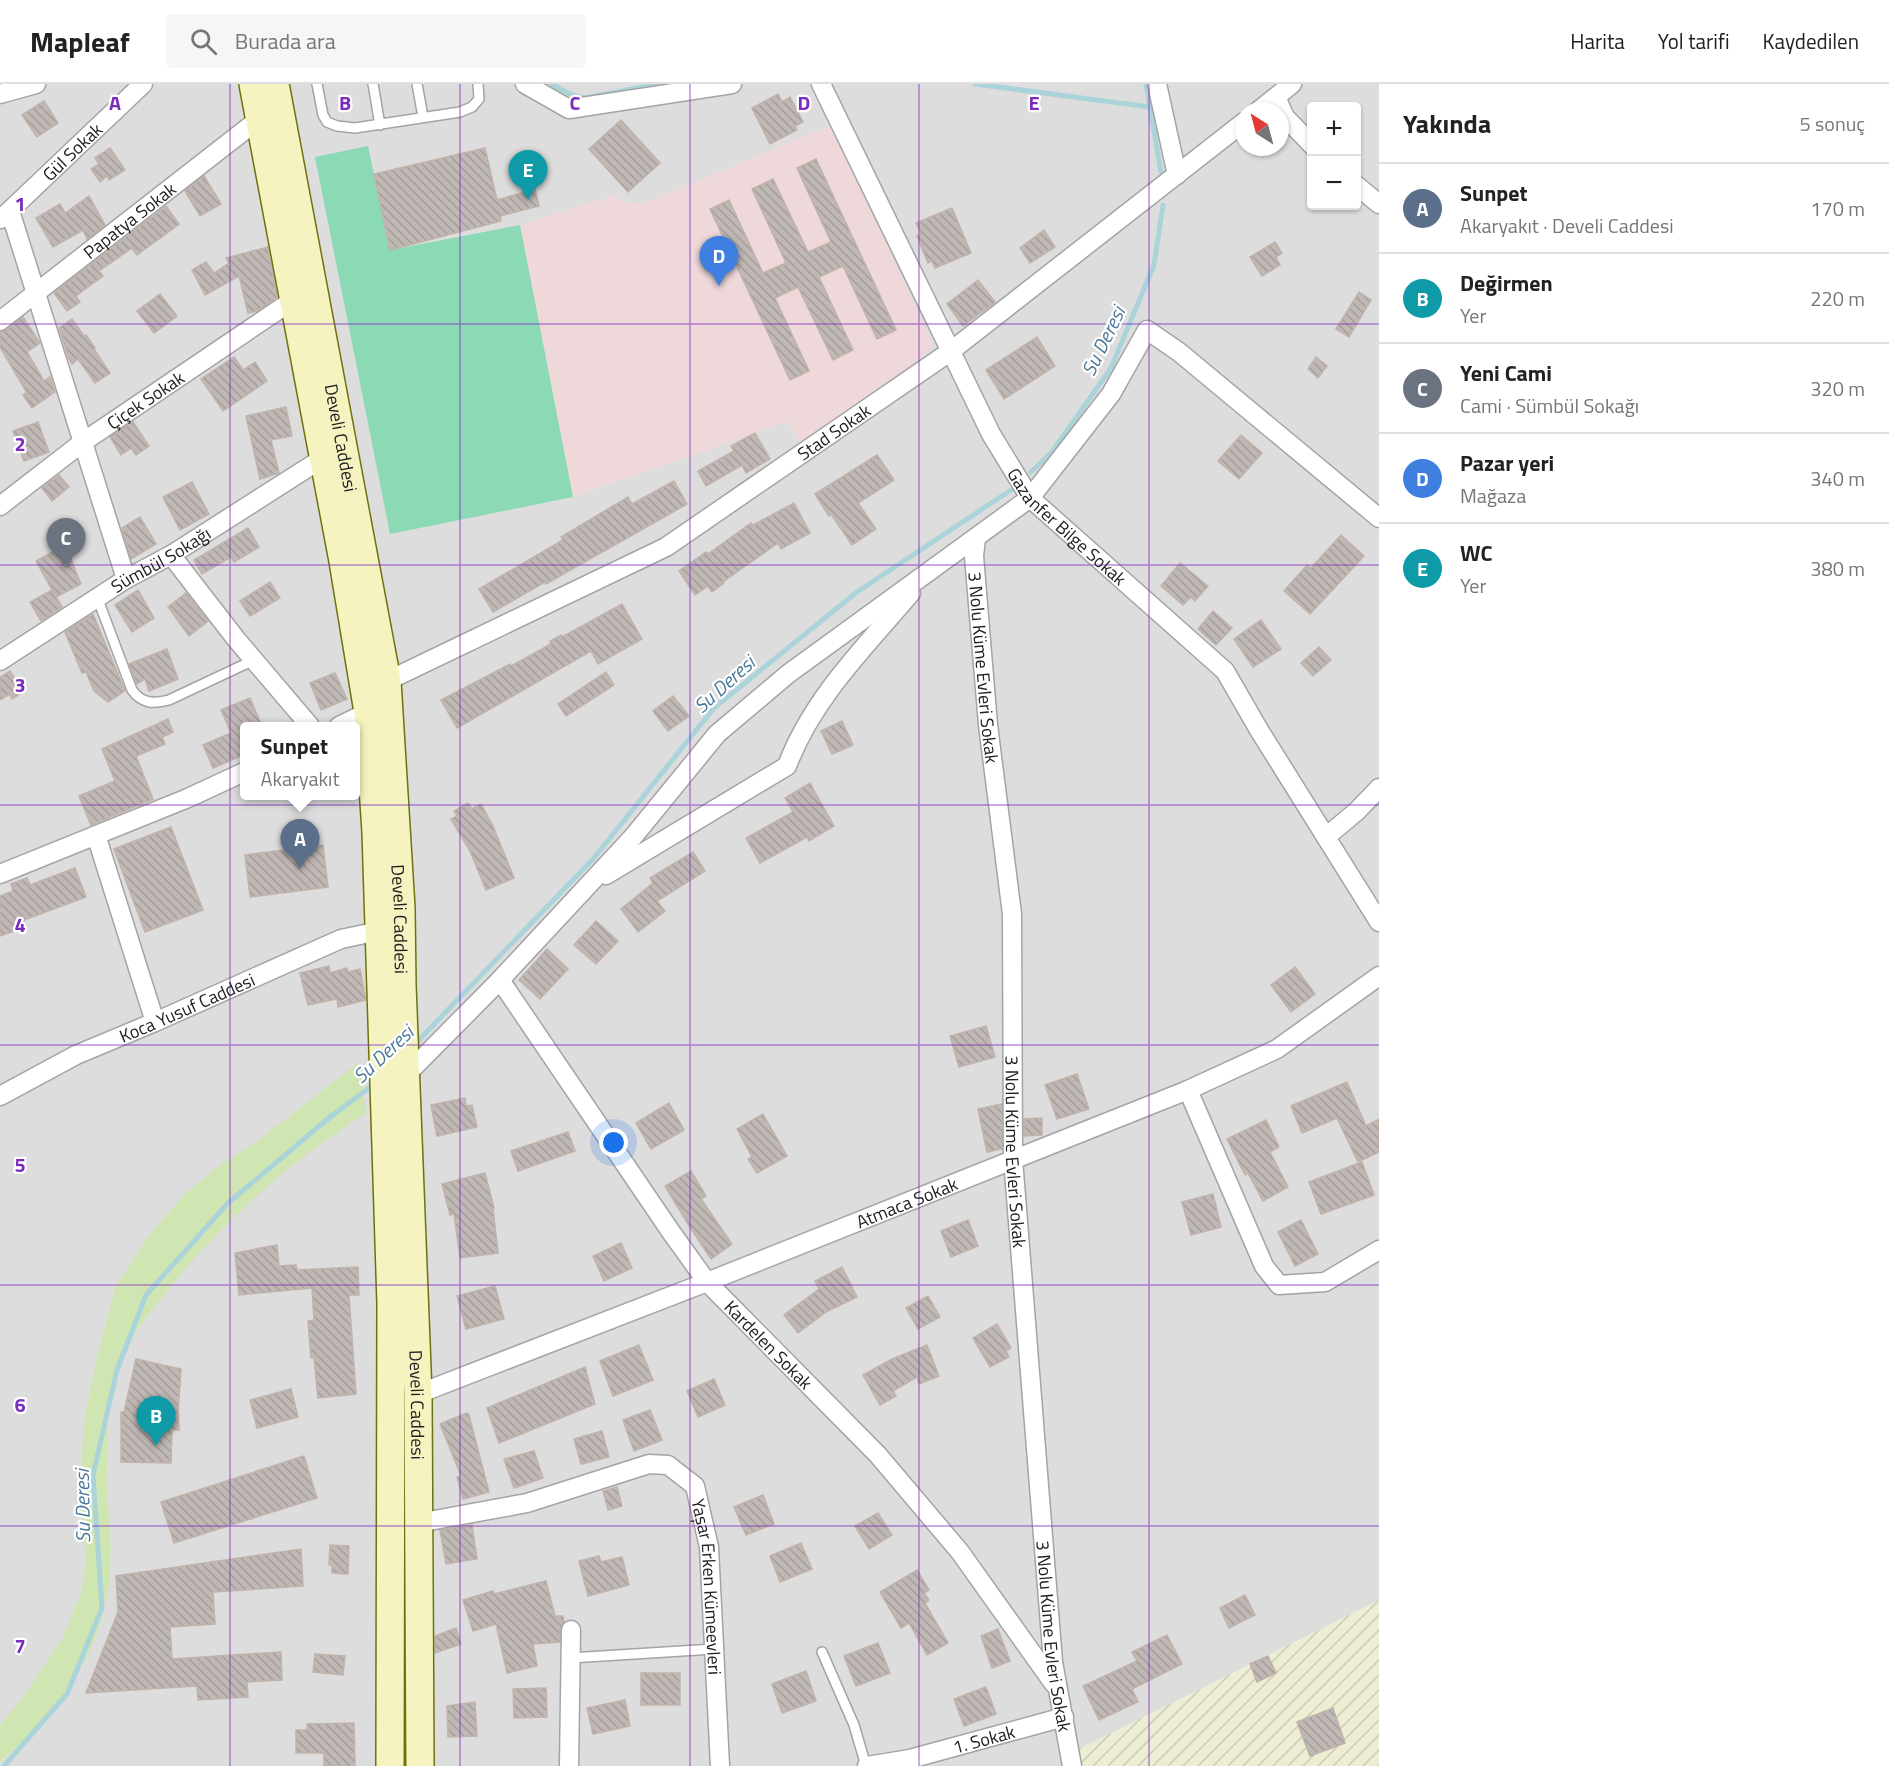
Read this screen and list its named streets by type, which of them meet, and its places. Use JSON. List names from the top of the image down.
{
  "streets": {
    "main road": ["Develi Caddesi"],
    "street": [
      "Gül Sokak",
      "Papatya Sokak",
      "Çiçek Sokak",
      "Stad Sokak",
      "Gazanfer Bilge Sokak",
      "Sümbül Sokağı",
      "3 Nolu Küme Evleri Sokak",
      "Koca Yusuf Caddesi",
      "Atmaca Sokak",
      "Kardelen Sokak",
      "Yaşar Erken Kümeevleri",
      "1. Sokak"
    ]
  },
  "crossings": [
    ["Papatya Sokak", "Develi Caddesi"],
    ["Çiçek Sokak", "Develi Caddesi"],
    ["Stad Sokak", "Develi Caddesi"],
    ["Stad Sokak", "Gazanfer Bilge Sokak"],
    ["Develi Caddesi", "Sümbül Sokağı"],
    ["Develi Caddesi", "Koca Yusuf Caddesi"],
    ["Develi Caddesi", "Atmaca Sokak"],
    ["Develi Caddesi", "Yaşar Erken Kümeevleri"],
    ["3 Nolu Küme Evleri Sokak", "Atmaca Sokak"],
    ["3 Nolu Küme Evleri Sokak", "Kardelen Sokak"],
    ["3 Nolu Küme Evleri Sokak", "1. Sokak"],
    ["Atmaca Sokak", "Kardelen Sokak"]
  ],
  "water": ["Su Deresi"],
  "north": "top left",
  "page": {
    "header": "Mapleaf",
    "search": "Burada ara",
    "nav": ["Harita", "Yol tarifi", "Kaydedilen"],
    "heading": ["Yakında", "5 sonuç"],
    "map_buttons": ["+", "−"],
    "pins": [
      "E",
      "D",
      "C",
      "A",
      "B"
    ],
    "list": [
      {
        "mark": "A",
        "name": "Sunpet",
        "note": "Akaryakıt · Develi Caddesi",
        "value": "170 m"
      },
      {
        "mark": "B",
        "name": "Değirmen",
        "note": "Yer",
        "value": "220 m"
      },
      {
        "mark": "C",
        "name": "Yeni Cami",
        "note": "Cami · Sümbül Sokağı",
        "value": "320 m"
      },
      {
        "mark": "D",
        "name": "Pazar yeri",
        "note": "Mağaza",
        "value": "340 m"
      },
      {
        "mark": "E",
        "name": "WC",
        "note": "Yer",
        "value": "380 m"
      }
    ],
    "popup": ["Sunpet", "Akaryakıt"]
  },
  "grid": {
    "columns": [
      "A",
      "B",
      "C",
      "D",
      "E"
    ],
    "rows": [
      "1",
      "2",
      "3",
      "4",
      "5",
      "6",
      "7"
    ]
  }
}
